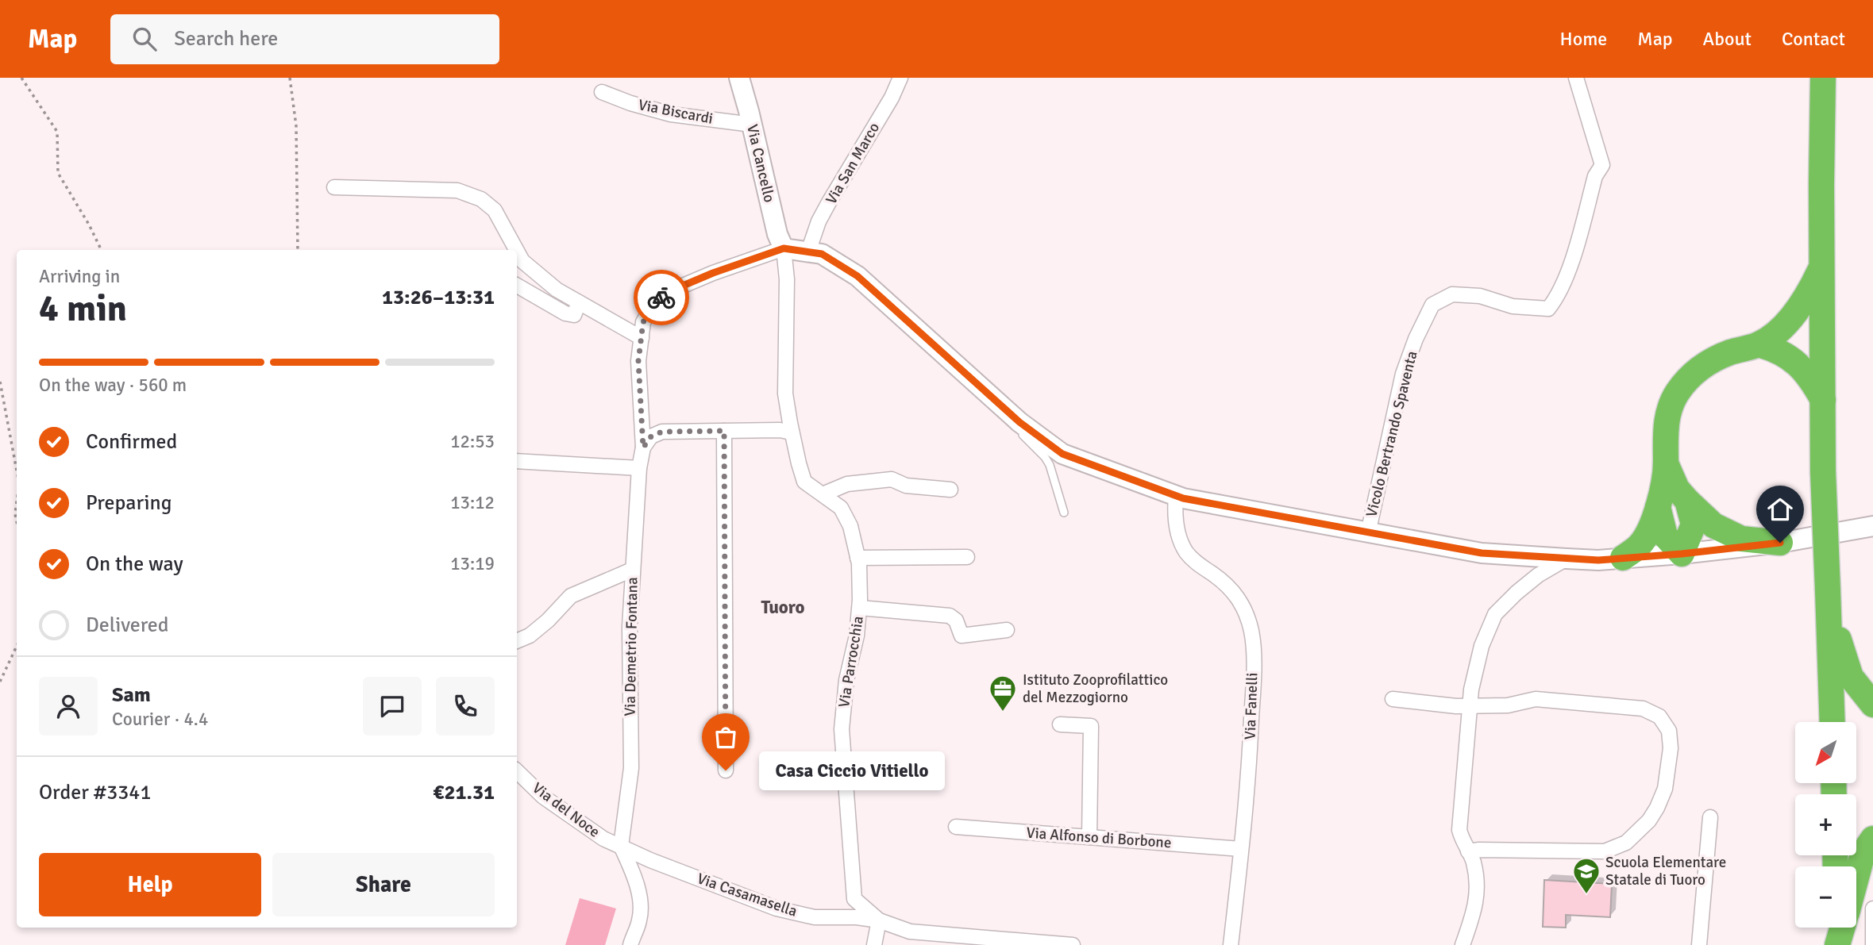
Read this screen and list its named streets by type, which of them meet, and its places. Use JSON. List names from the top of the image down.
{
  "streets": {
    "street": [
      "Via Biscardi",
      "Via Cancello",
      "Via San Marco",
      "Vicolo Bertrando Spaventa",
      "Via Demetrio Fontana",
      "Via Parrocchia",
      "Via Fanelli",
      "Via del Noce",
      "Via Alfonso di Borbone",
      "Via Casamasella"
    ]
  },
  "crossings": [
    ["Via Biscardi", "Via Cancello"],
    ["Via Cancello", "Via Demetrio Fontana"],
    ["Via Cancello", "Via Parrocchia"],
    ["Via Demetrio Fontana", "Via Parrocchia"],
    ["Via Demetrio Fontana", "Via del Noce"],
    ["Via Demetrio Fontana", "Via Casamasella"],
    ["Via Parrocchia", "Via Casamasella"],
    ["Via Fanelli", "Via Alfonso di Borbone"],
    ["Via del Noce", "Via Casamasella"]
  ],
  "districts": ["Tuoro"],
  "places": {
    "office": ["Istituto Zooprofilattico del Mezzogiorno"],
    "other": ["Casa Ciccio Vitiello"],
    "school or university": ["Scuola Elementare Statale di Tuoro"]
  },
  "north": "bottom left",
  "page": {
    "header": "Map",
    "search": "Search here",
    "nav": [
      "Home",
      "Map",
      "About",
      "Contact"
    ],
    "heading": ["4 min", "Arriving in", "13:26–13:31"],
    "panel": [
      "Sam",
      "Courier · 4.4",
      "Order #3341",
      "€21.31"
    ],
    "bar": "On the way · 560 m",
    "list": [
      ["Confirmed", "12:53"],
      ["Preparing", "13:12"],
      ["On the way", "13:19"],
      "Delivered"
    ],
    "map_buttons": ["+", "−"],
    "bubble": "Casa Ciccio Vitiello",
    "buttons": ["Help", "Share"]
  }
}
